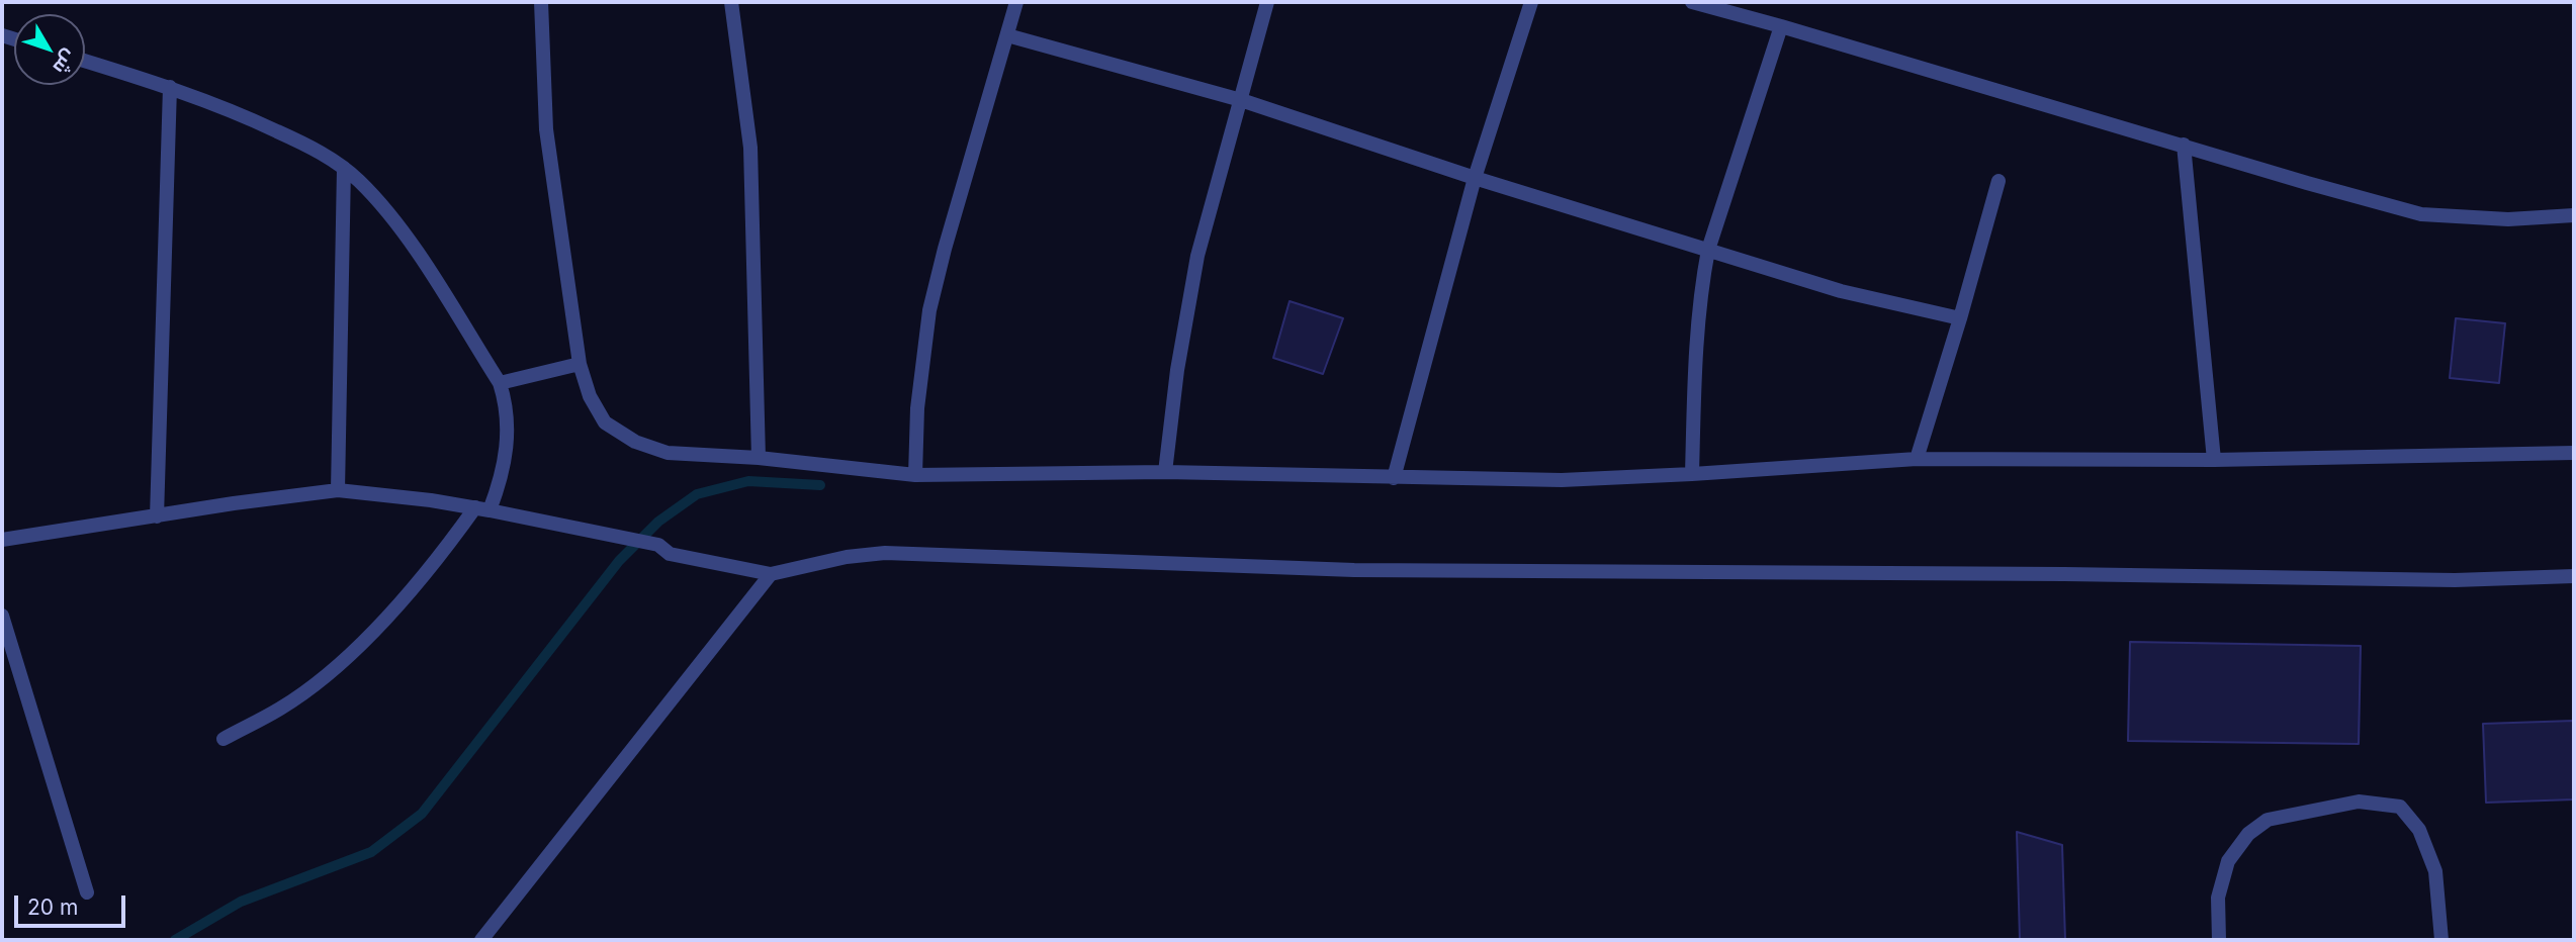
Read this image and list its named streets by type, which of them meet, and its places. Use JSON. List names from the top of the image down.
{
  "scale_bar": "20 m",
  "north": "bottom right"
}
